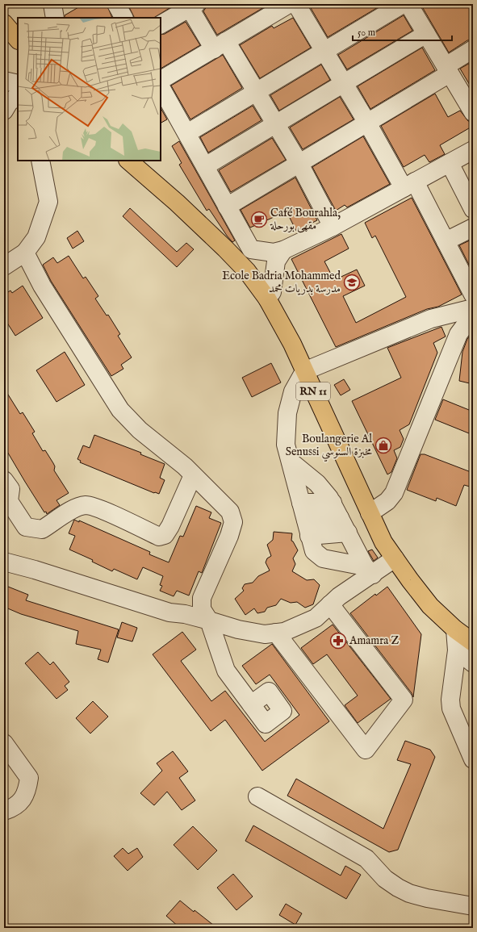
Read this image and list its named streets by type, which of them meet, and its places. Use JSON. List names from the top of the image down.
{
  "streets": {
    "main road": ["RN 11"]
  },
  "places": {
    "cafe": ["Café Bourahla, مقهى بورحلة"],
    "school or university": ["Ecole Badria Mohammed مدرسة بدريات محمد"],
    "shop": ["Boulangerie Al Senussi مخبزة السنوسي"],
    "pharmacy": ["Amamra Z"]
  },
  "scale_bar": "50 m"
}
